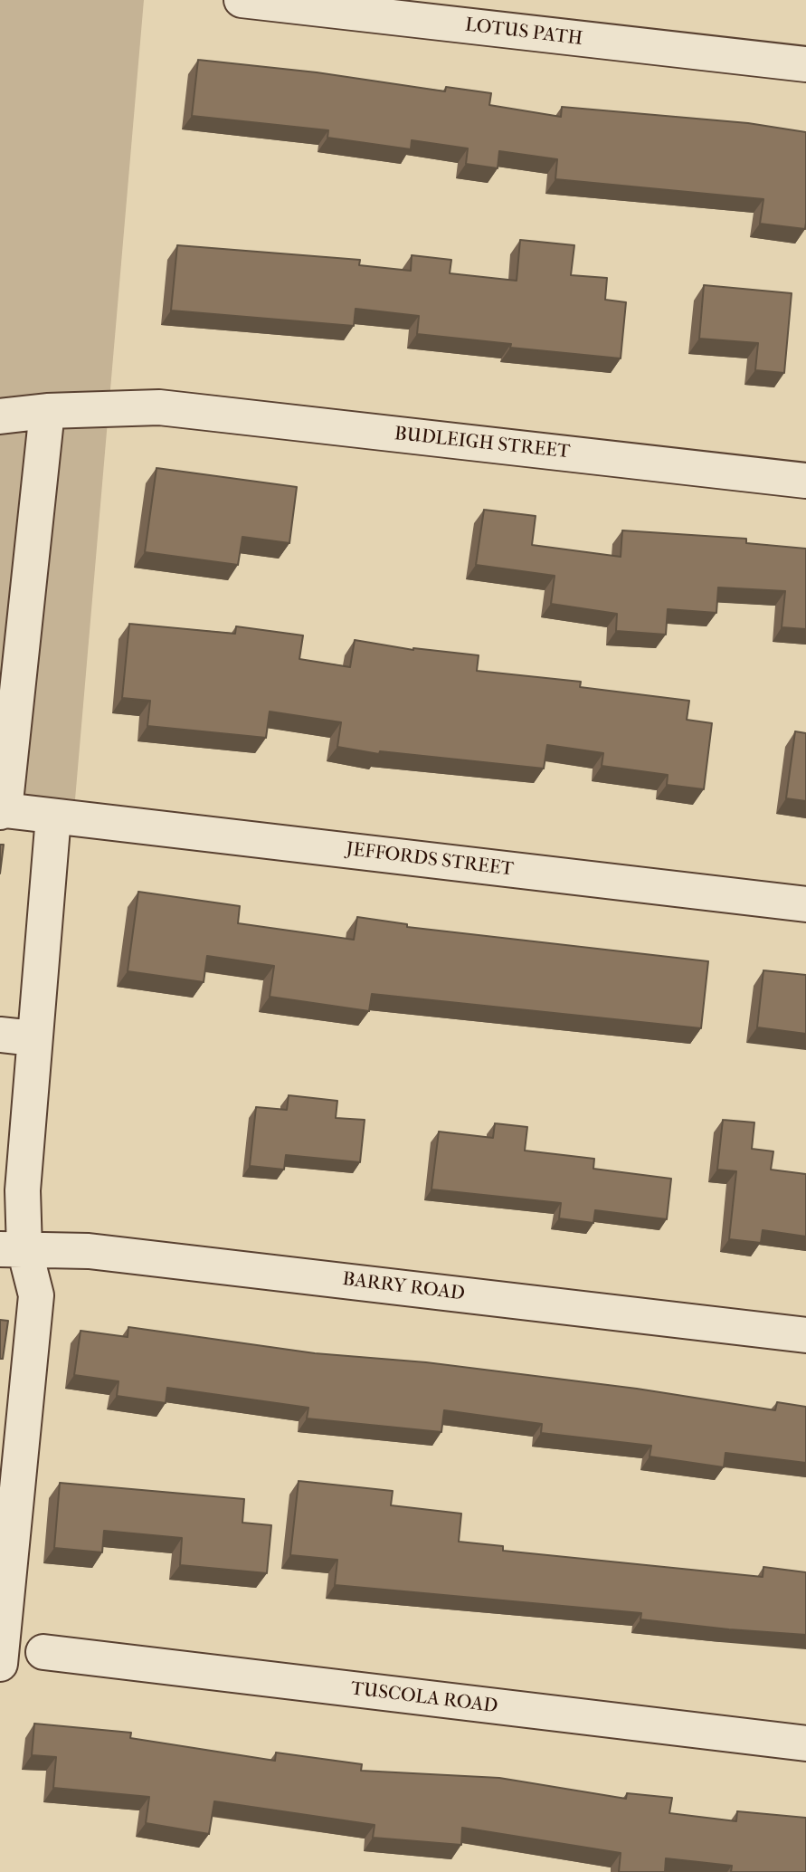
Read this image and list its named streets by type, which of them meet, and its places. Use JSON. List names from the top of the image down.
{
  "streets": {
    "street": [
      "LOTUS PATH",
      "BUDLEIGH STREET",
      "JEFFORDS STREET",
      "BARRY ROAD",
      "TUSCOLA ROAD"
    ]
  }
}
